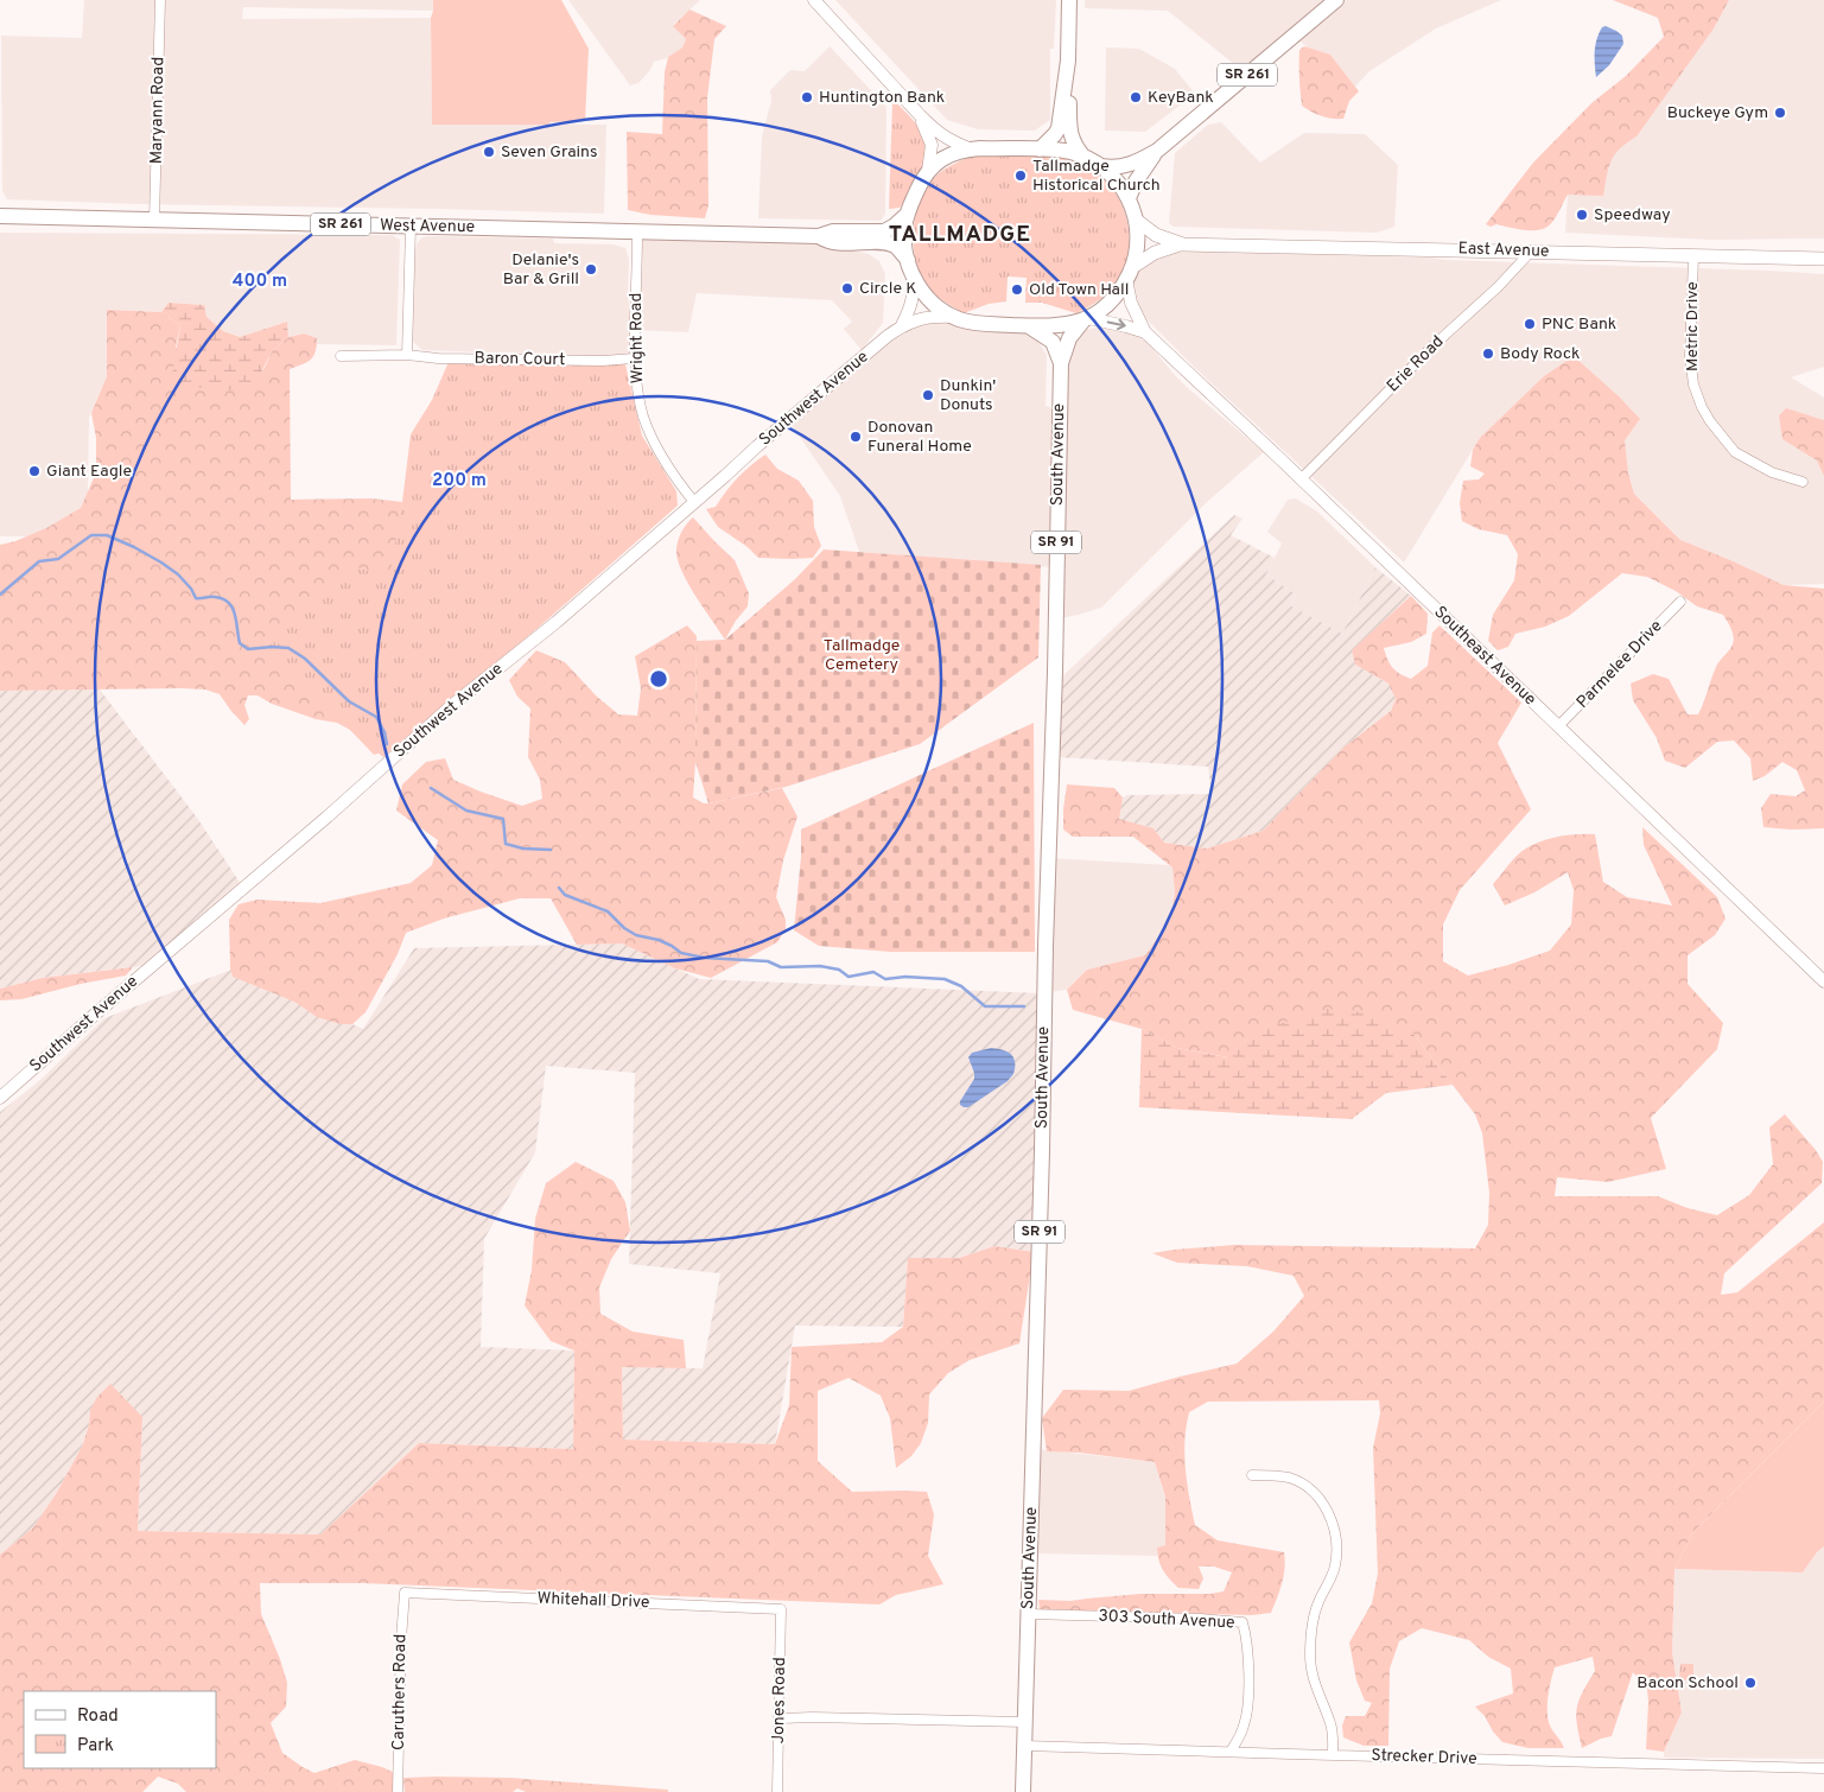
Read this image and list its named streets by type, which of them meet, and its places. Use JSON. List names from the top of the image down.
{
  "streets": {
    "main road": [
      "SR 261",
      "West Avenue",
      "East Avenue",
      "South Avenue",
      "SR 91"
    ],
    "street": [
      "Maryann Road",
      "Metric Drive",
      "Wright Road",
      "Baron Court",
      "Erie Road",
      "Southwest Avenue",
      "Southeast Avenue",
      "Parmelee Drive",
      "Whitehall Drive",
      "303 South Avenue",
      "Caruthers Road",
      "Jones Road",
      "Strecker Drive"
    ]
  },
  "crossings": [
    ["SR 261", "SR 91"],
    ["Maryann Road", "West Avenue"],
    ["West Avenue", "Wright Road"],
    ["East Avenue", "Metric Drive"],
    ["East Avenue", "Erie Road"],
    ["East Avenue", "SR 91"],
    ["East Avenue", "Southeast Avenue"],
    ["Wright Road", "Baron Court"],
    ["Wright Road", "Southwest Avenue"],
    ["Erie Road", "Southeast Avenue"],
    ["South Avenue", "SR 91"],
    ["South Avenue", "Southeast Avenue"],
    ["South Avenue", "303 South Avenue"],
    ["South Avenue", "Strecker Drive"],
    ["SR 91", "Southeast Avenue"],
    ["Southeast Avenue", "Parmelee Drive"],
    ["Whitehall Drive", "Caruthers Road"],
    ["Whitehall Drive", "Jones Road"],
    ["303 South Avenue", "Strecker Drive"]
  ],
  "districts": ["TALLMADGE"],
  "parks": ["Tallmadge Cemetery"],
  "places": [
    "Huntington Bank",
    "KeyBank",
    "Buckeye Gym",
    "Seven Grains",
    "Tallmadge Historical Church",
    "Speedway",
    "Delanie's Bar & Grill",
    "Circle K",
    "Old Town Hall",
    "PNC Bank",
    "Body Rock",
    "Dunkin' Donuts",
    "Donovan Funeral Home",
    "Giant Eagle",
    "Bacon School"
  ],
  "legend": ["Road", "Park"],
  "rings": ["400 m", "200 m"]
}
